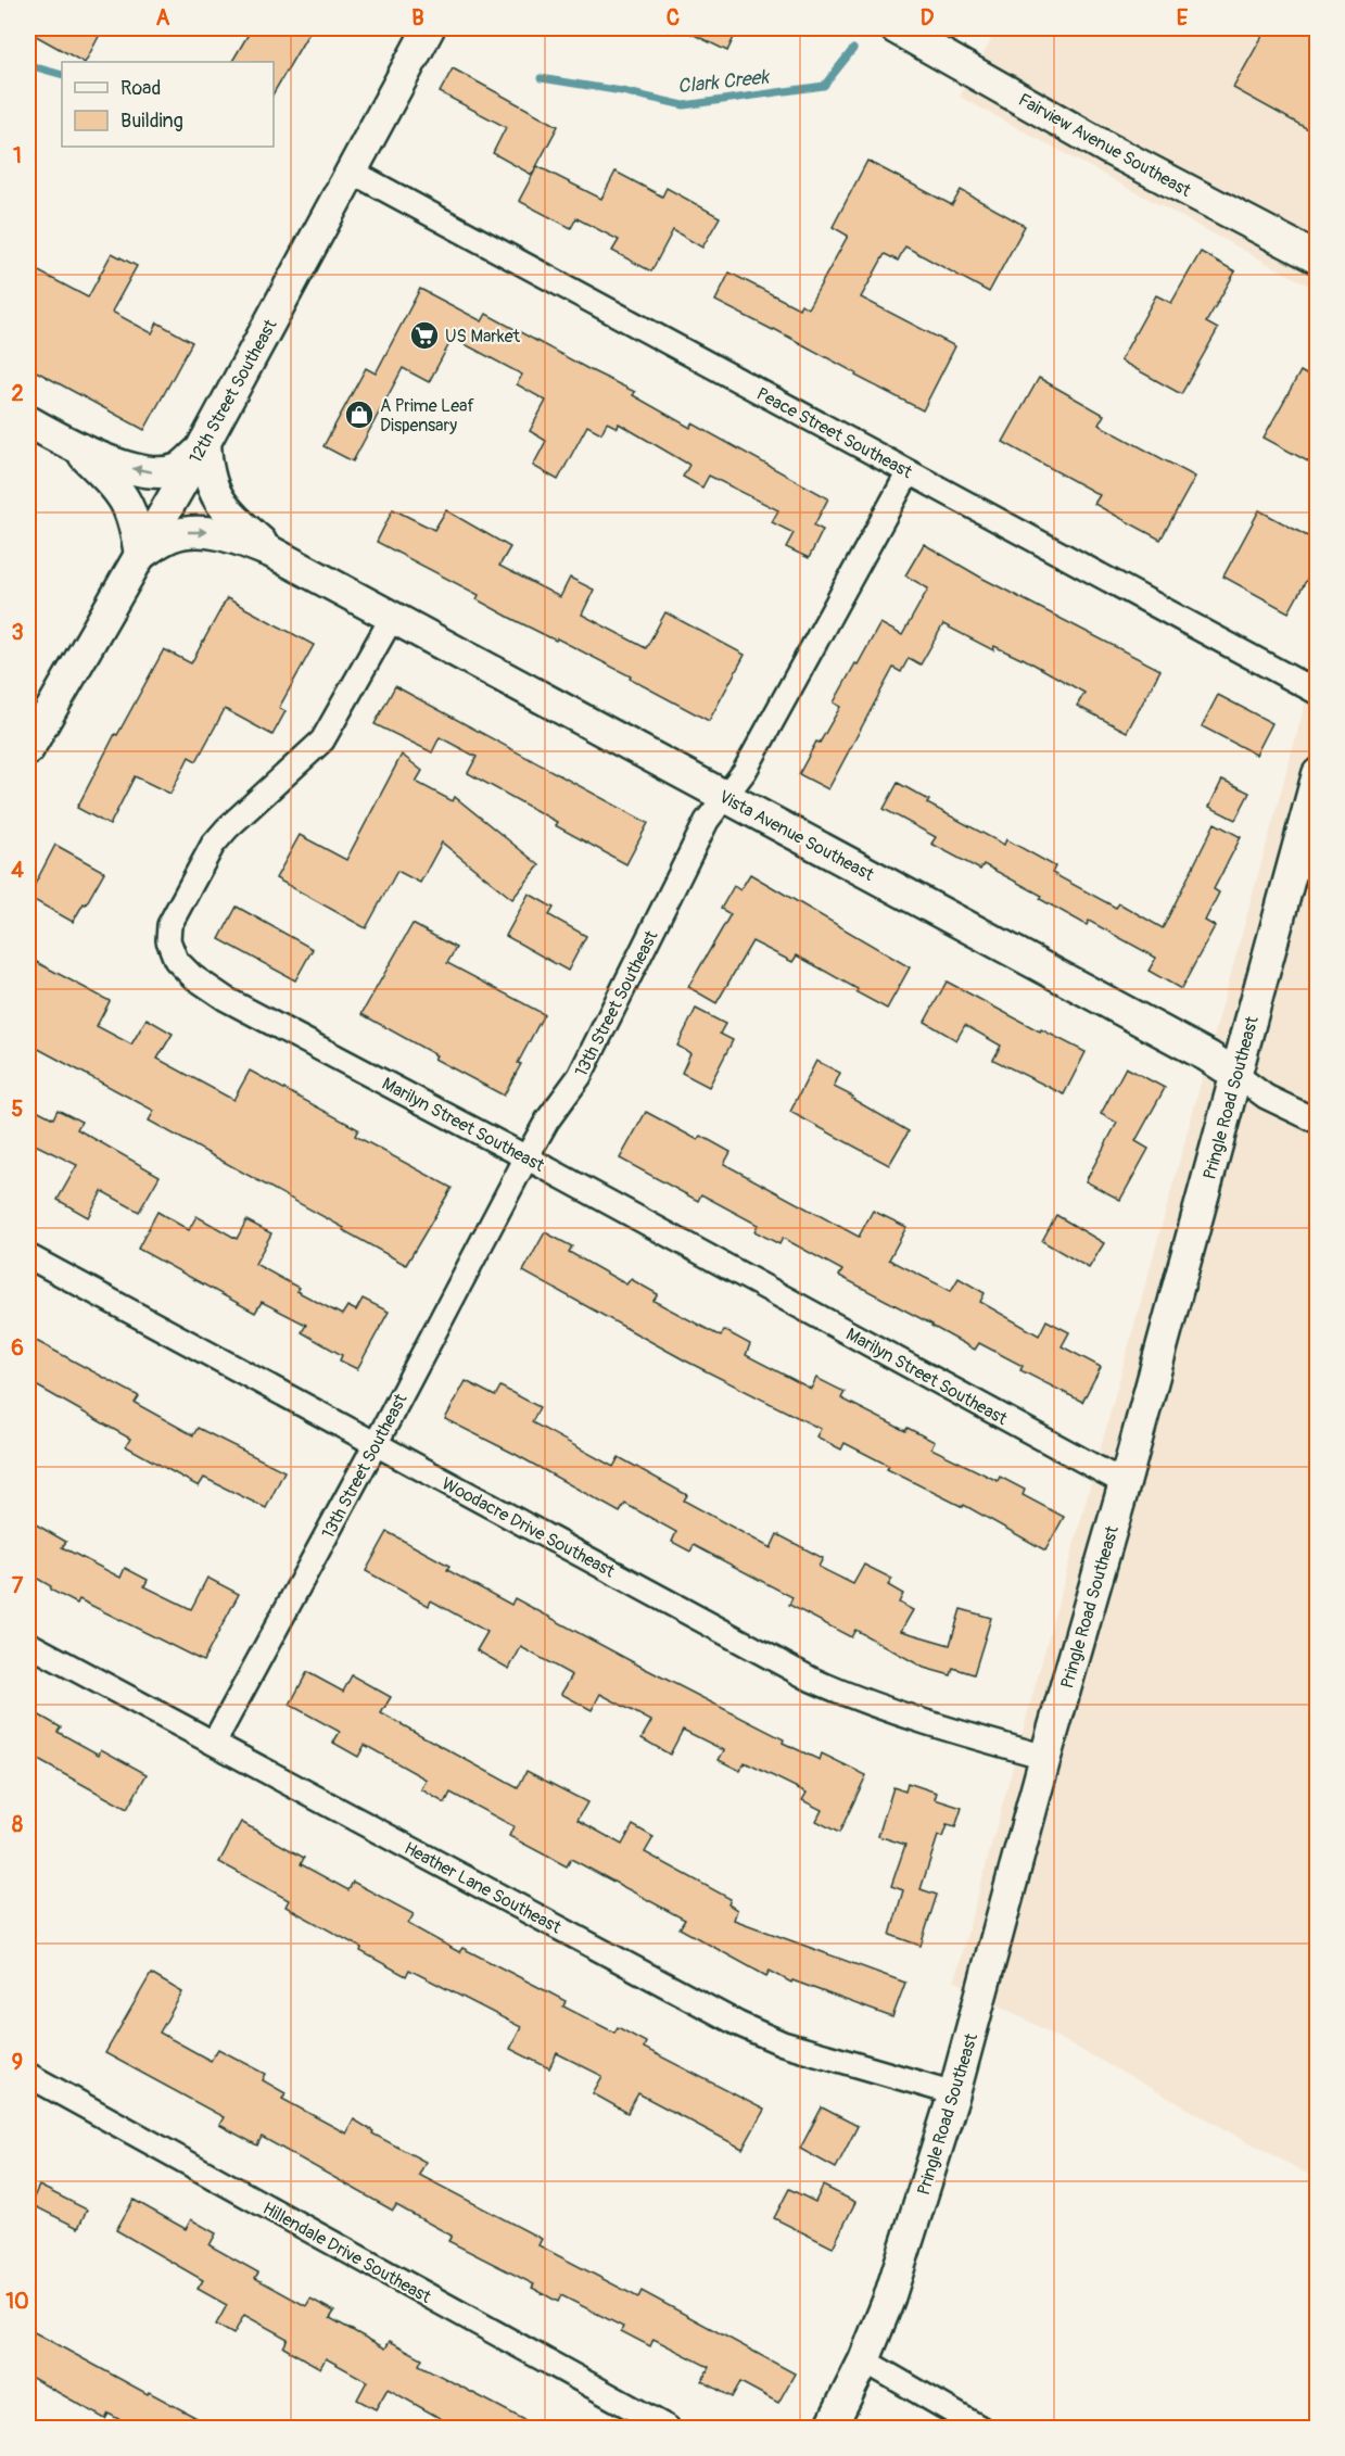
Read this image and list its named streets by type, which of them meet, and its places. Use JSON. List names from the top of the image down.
{
  "streets": {
    "street": [
      "Fairview Avenue Southeast",
      "12th Street Southeast",
      "Peace Street Southeast",
      "Vista Avenue Southeast",
      "13th Street Southeast",
      "Pringle Road Southeast",
      "Marilyn Street Southeast",
      "Woodacre Drive Southeast",
      "Heather Lane Southeast",
      "Hillendale Drive Southeast"
    ]
  },
  "crossings": [
    ["12th Street Southeast", "Peace Street Southeast"],
    ["Peace Street Southeast", "13th Street Southeast"],
    ["Vista Avenue Southeast", "13th Street Southeast"],
    ["Vista Avenue Southeast", "Pringle Road Southeast"],
    ["Vista Avenue Southeast", "Marilyn Street Southeast"],
    ["13th Street Southeast", "Marilyn Street Southeast"],
    ["13th Street Southeast", "Woodacre Drive Southeast"],
    ["13th Street Southeast", "Heather Lane Southeast"],
    ["Pringle Road Southeast", "Marilyn Street Southeast"],
    ["Pringle Road Southeast", "Woodacre Drive Southeast"],
    ["Pringle Road Southeast", "Heather Lane Southeast"]
  ],
  "water": ["Clark Creek"],
  "places": {
    "supermarket": ["US Market"],
    "shop": ["A Prime Leaf Dispensary"]
  },
  "legend": ["Road", "Building"],
  "grid": {
    "columns": [
      "A",
      "B",
      "C",
      "D",
      "E"
    ],
    "rows": [
      "1",
      "2",
      "3",
      "4",
      "5",
      "6",
      "7",
      "8",
      "9",
      "10"
    ]
  }
}
